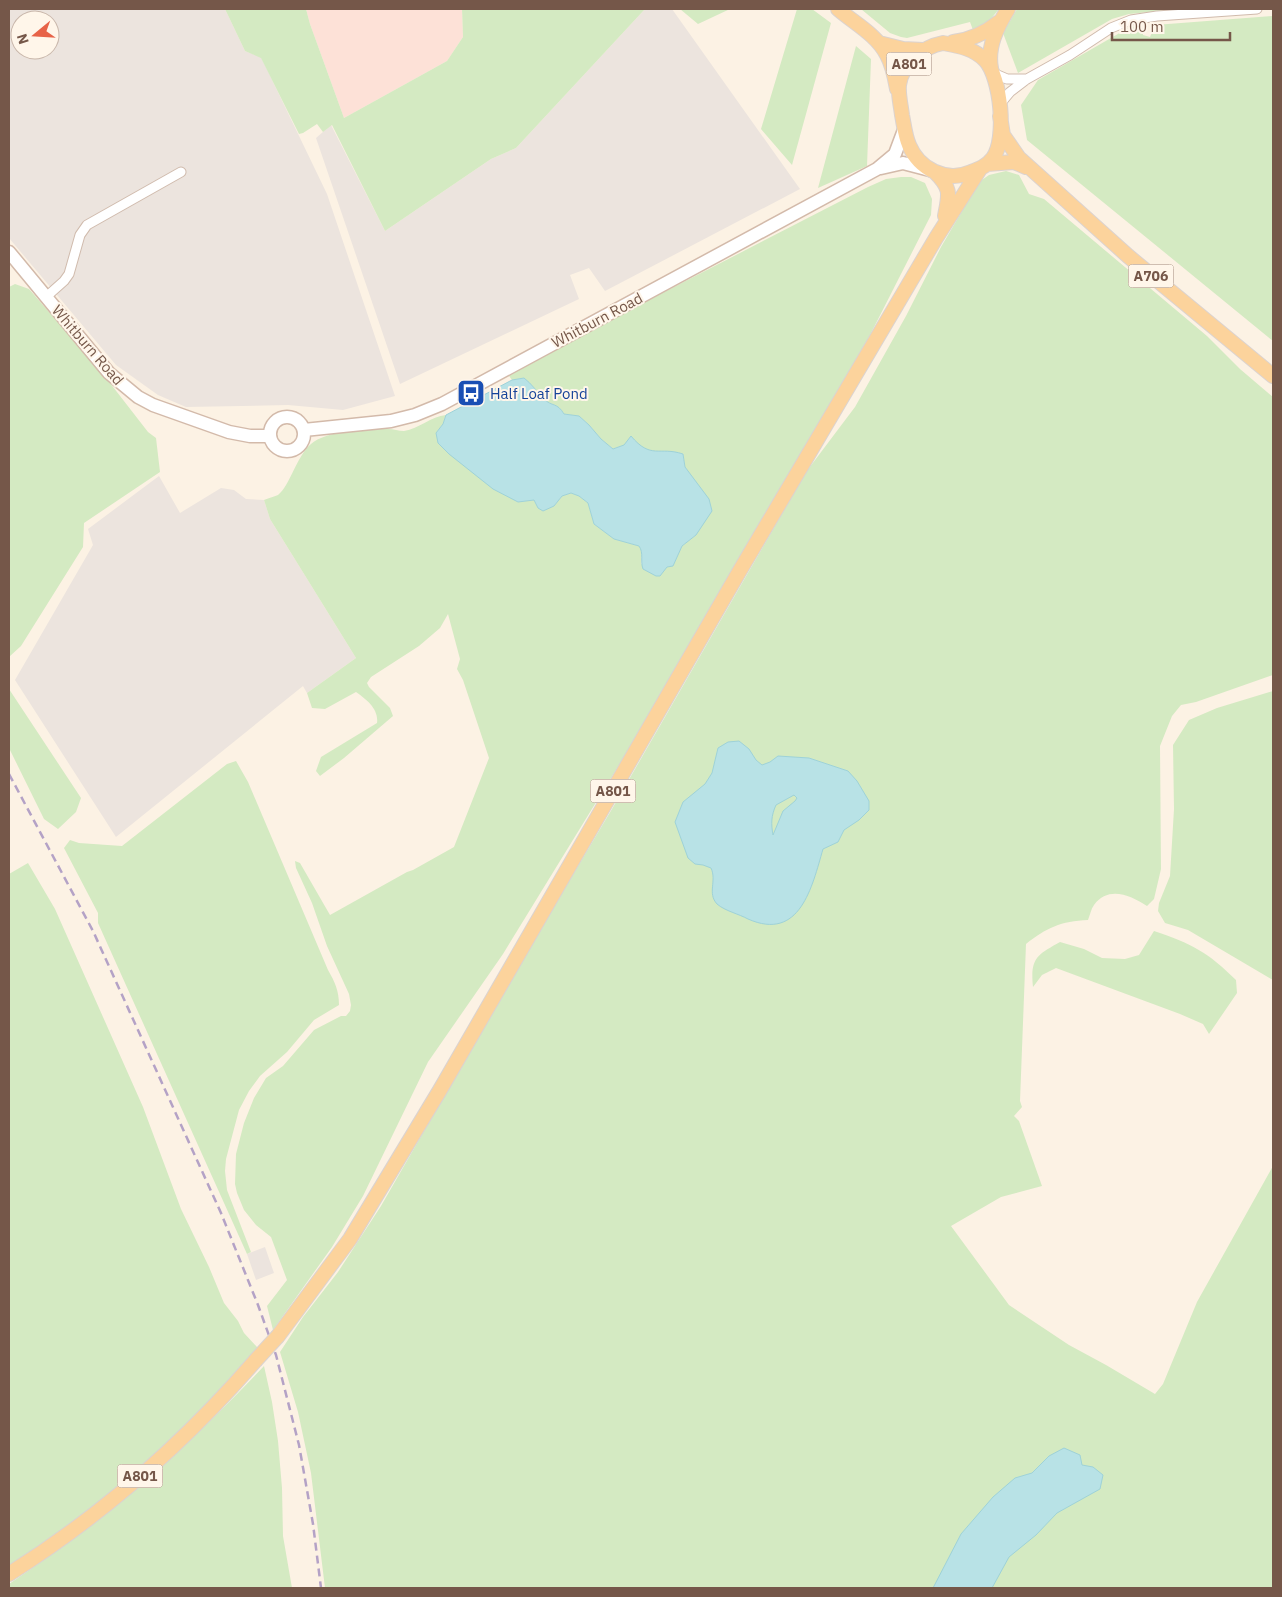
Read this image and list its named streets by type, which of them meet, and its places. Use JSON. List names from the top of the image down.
{
  "streets": {
    "main road": ["A801", "A706", "Whitburn Road"]
  },
  "crossings": [
    ["A801", "A706"],
    ["A801", "Whitburn Road"],
    ["A706", "Whitburn Road"]
  ],
  "places": {
    "bus stop": ["Half Loaf Pond"]
  },
  "scale_bar": "100 m",
  "north": "left"
}
